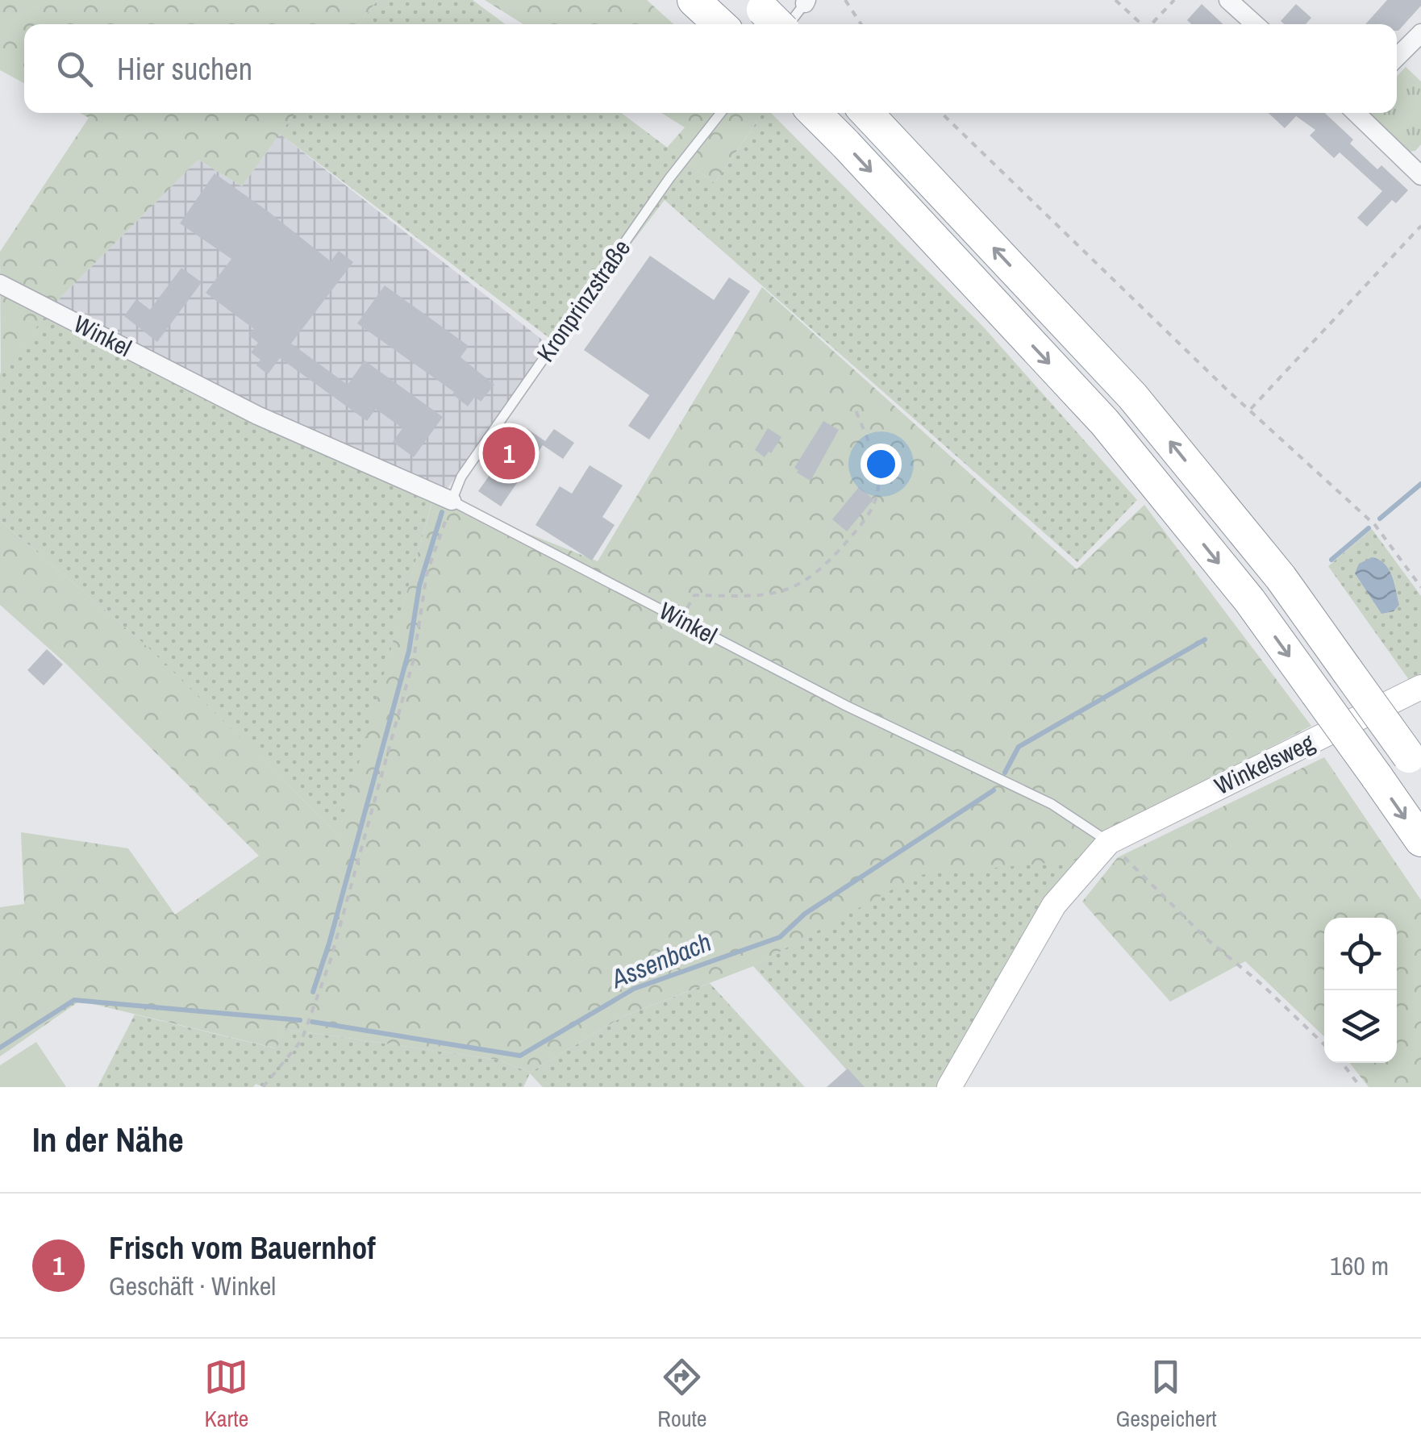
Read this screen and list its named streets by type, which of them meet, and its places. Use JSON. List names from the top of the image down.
{
  "streets": {
    "street": ["Winkel", "Winkelsweg"],
    "lane": ["Kronprinzstraße"]
  },
  "crossings": [
    ["Kronprinzstraße", "Winkel"],
    ["Winkel", "Winkelsweg"]
  ],
  "water": ["Assenbach"],
  "page": {
    "search": "Hier suchen",
    "pins": "1",
    "heading": "In der Nähe",
    "list": [
      {
        "mark": "1",
        "name": "Frisch vom Bauernhof",
        "note": "Geschäft · Winkel",
        "value": "160 m"
      }
    ],
    "nav": ["Karte", "Route", "Gespeichert"]
  }
}
